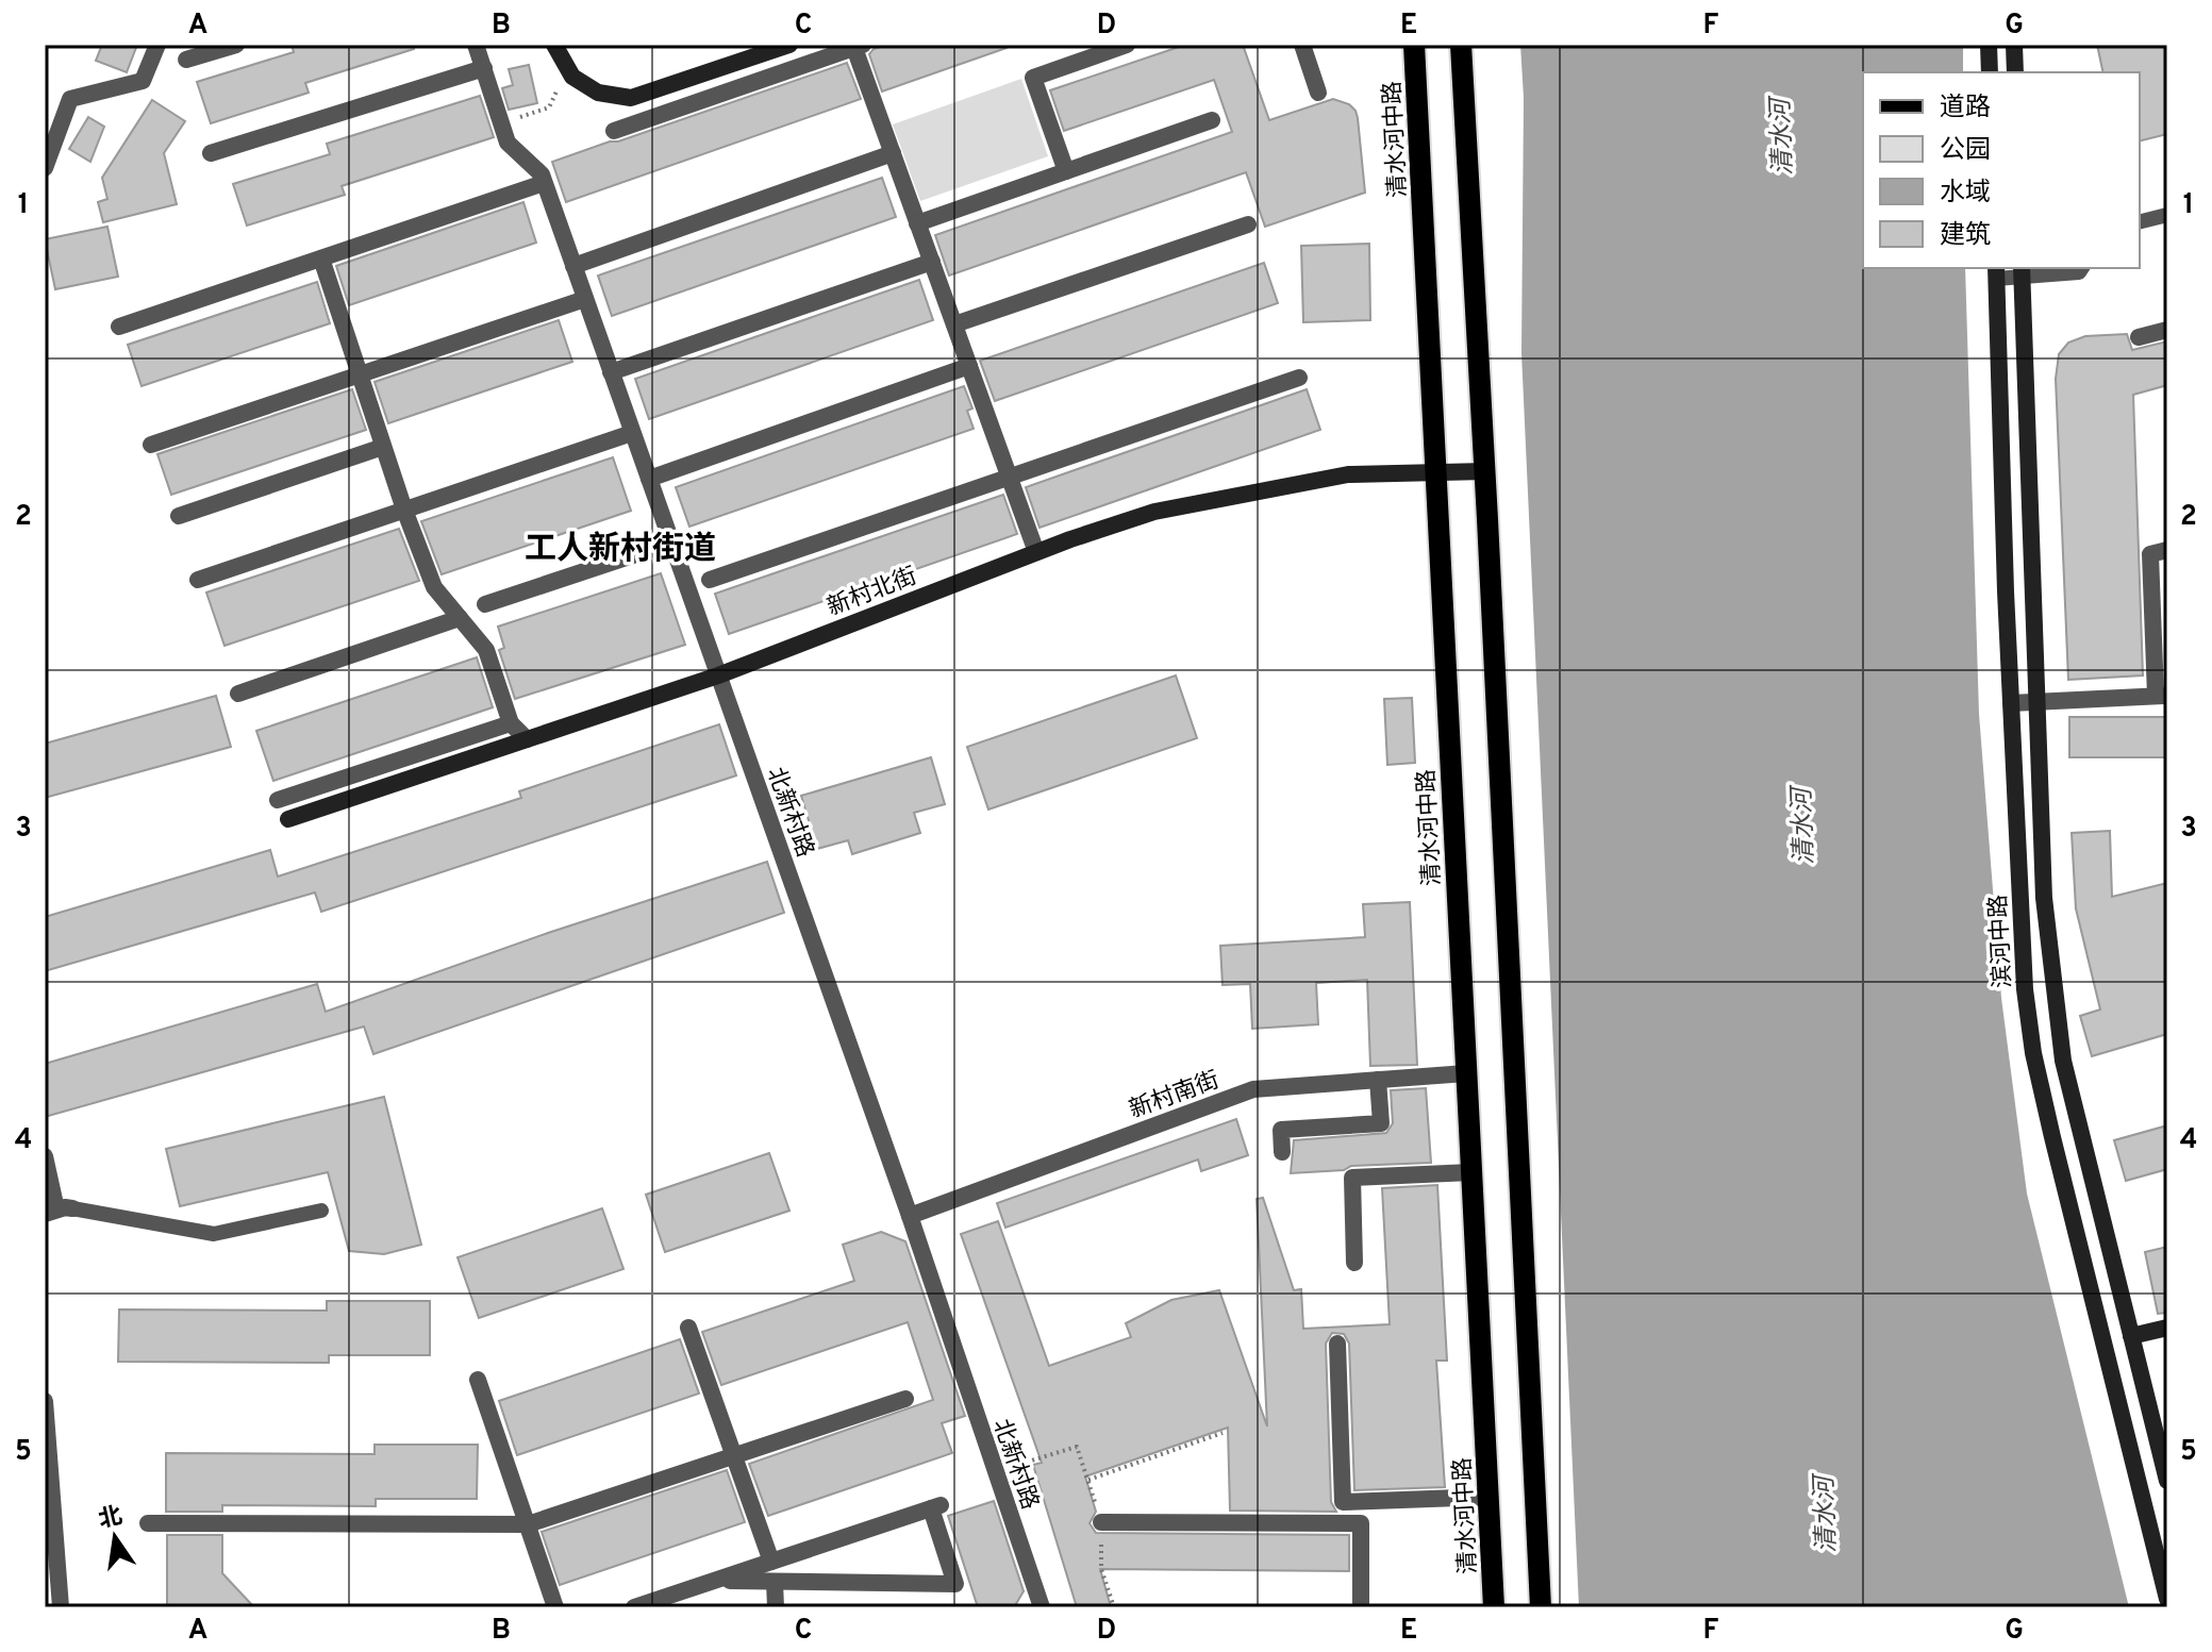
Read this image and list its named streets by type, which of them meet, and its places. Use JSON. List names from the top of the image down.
{
  "streets": {
    "main road": ["清水河中路", "新村北街", "滨河中路"],
    "street": ["北新村路", "新村南街"]
  },
  "crossings": [
    ["清水河中路", "新村北街"],
    ["清水河中路", "新村南街"],
    ["新村北街", "北新村路"],
    ["北新村路", "新村南街"]
  ],
  "districts": ["工人新村街道"],
  "water": ["清水河"],
  "legend": [
    "道路",
    "公园",
    "水域",
    "建筑"
  ],
  "north": "top",
  "grid": {
    "columns": [
      "A",
      "B",
      "C",
      "D",
      "E",
      "F",
      "G"
    ],
    "rows": [
      "1",
      "2",
      "3",
      "4",
      "5"
    ]
  }
}
